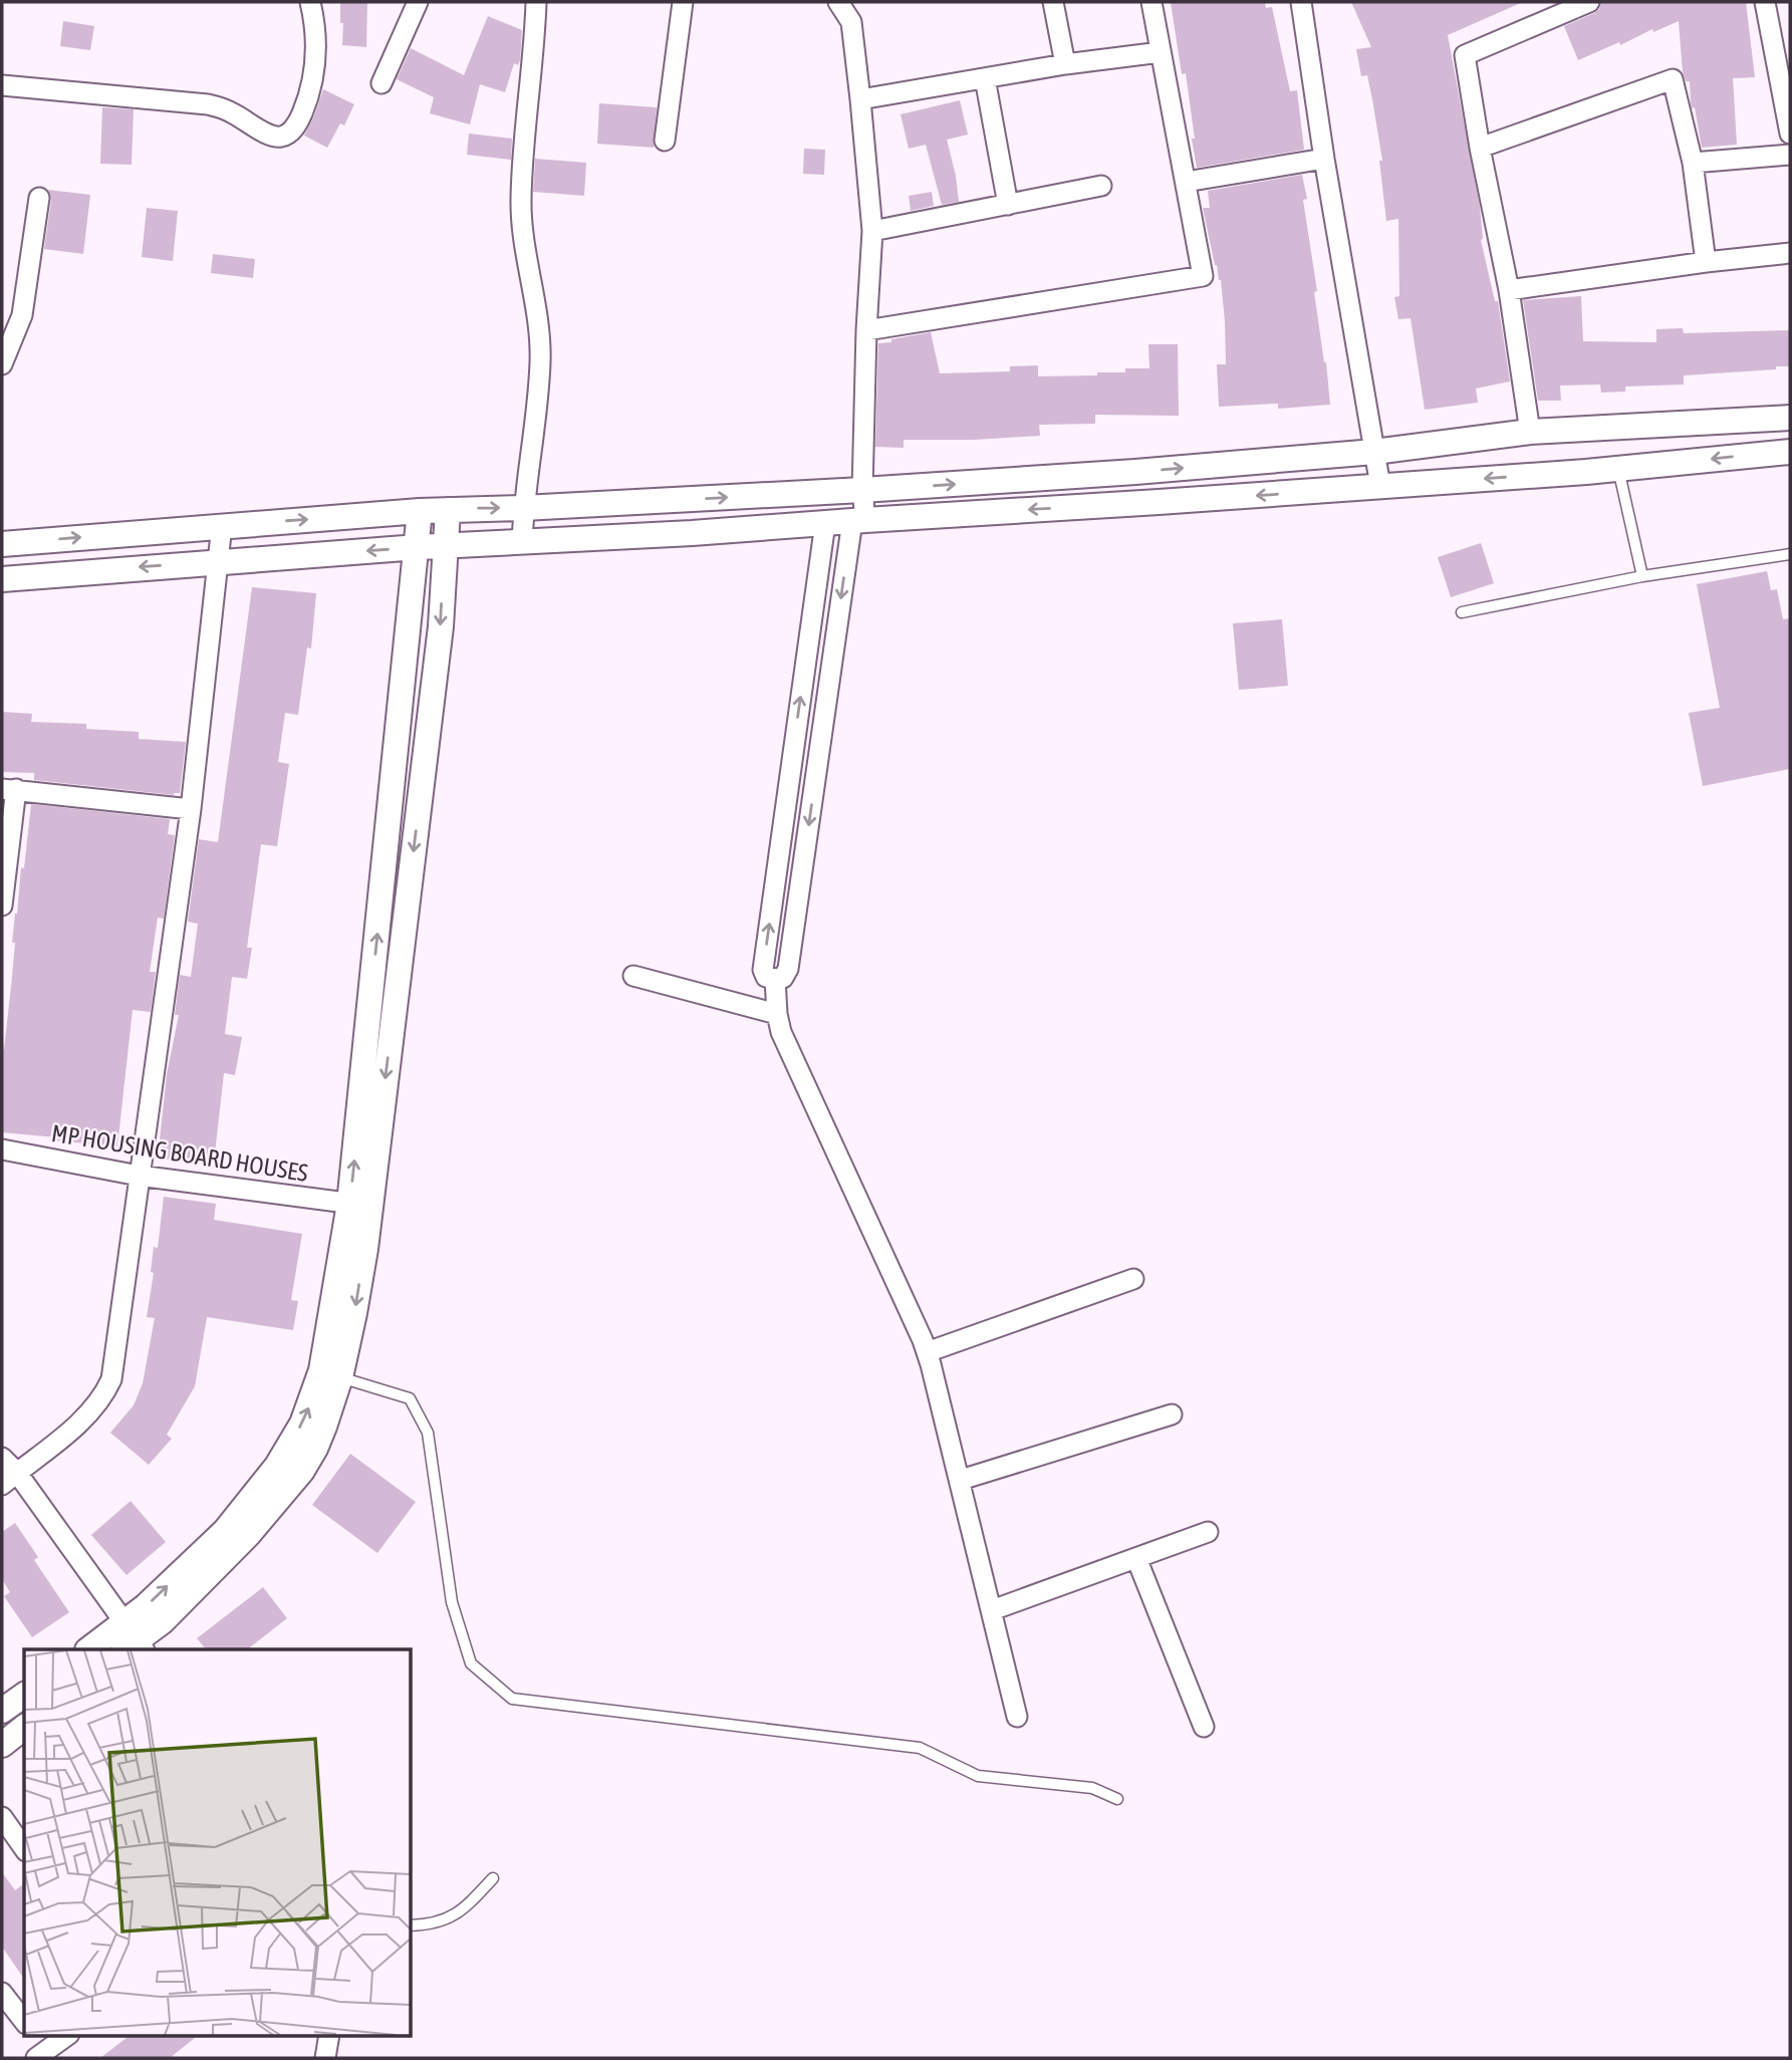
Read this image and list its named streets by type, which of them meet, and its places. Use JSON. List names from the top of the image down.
{
  "streets": {
    "street": ["MP HOUSING BOARD HOUSES"]
  }
}
